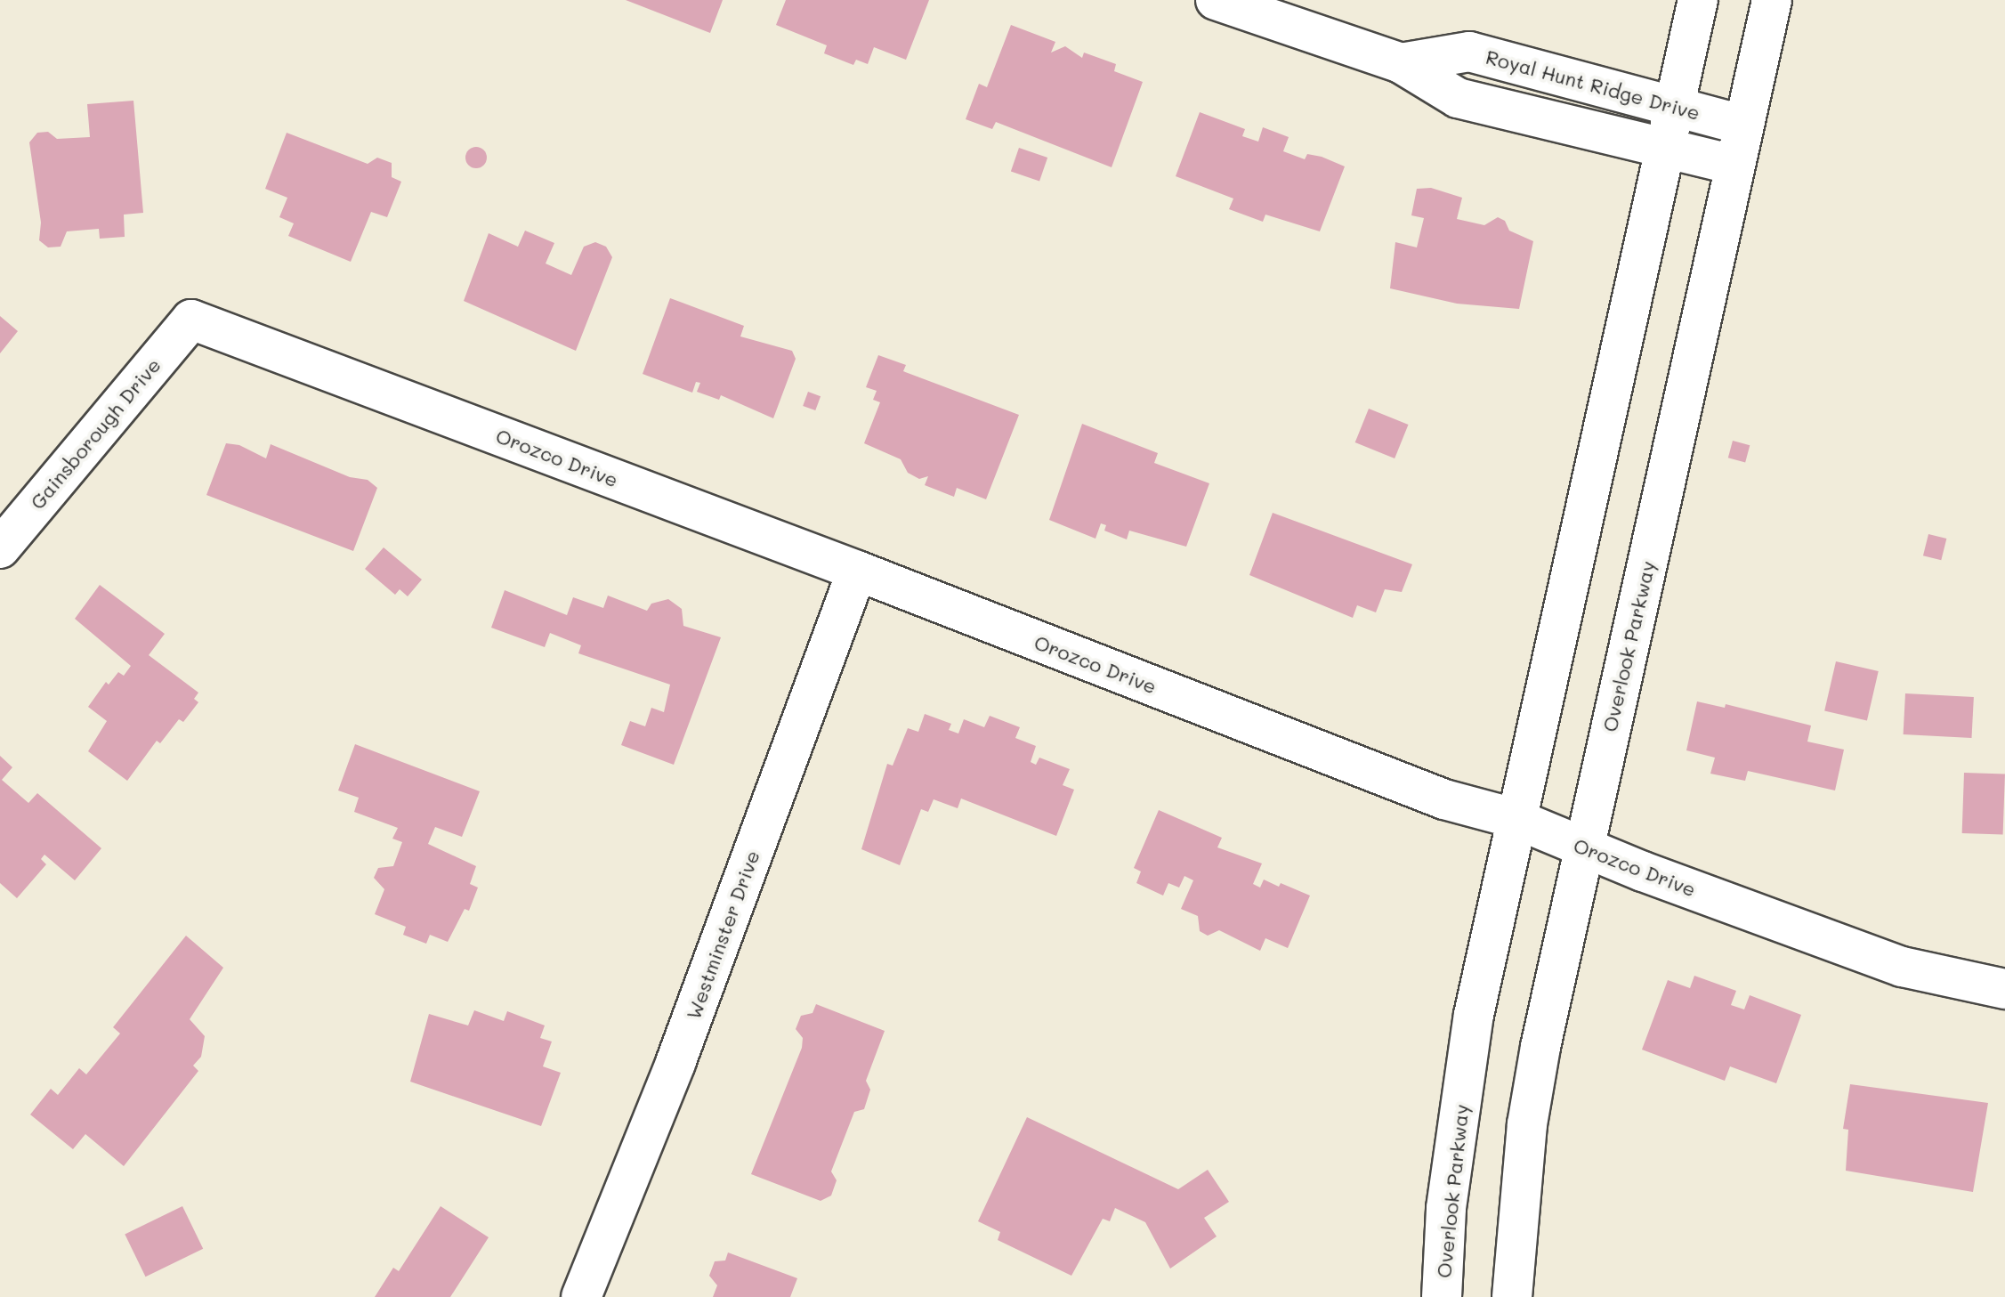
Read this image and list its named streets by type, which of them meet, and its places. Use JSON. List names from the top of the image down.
{
  "streets": {
    "street": [
      "Royal Hunt Ridge Drive",
      "Gainsborough Drive",
      "Orozco Drive",
      "Overlook Parkway",
      "Westminster Drive"
    ]
  },
  "crossings": [
    ["Royal Hunt Ridge Drive", "Overlook Parkway"],
    ["Gainsborough Drive", "Orozco Drive"],
    ["Orozco Drive", "Overlook Parkway"],
    ["Orozco Drive", "Westminster Drive"]
  ]
}
